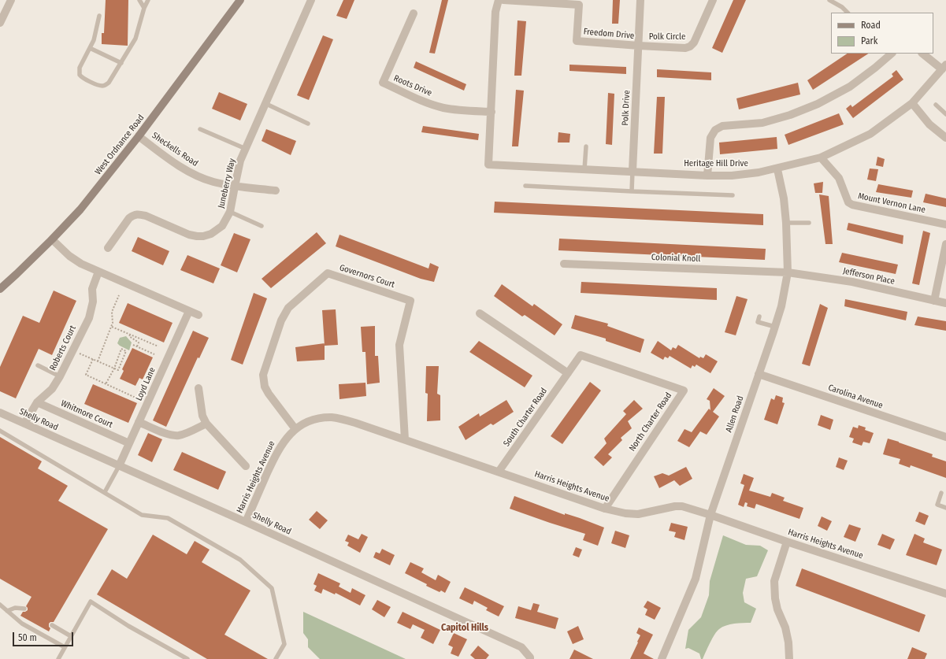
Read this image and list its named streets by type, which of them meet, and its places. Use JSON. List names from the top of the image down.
{
  "streets": {
    "main road": ["West Ordnance Road"],
    "street": [
      "Freedom Drive",
      "Polk Circle",
      "Roots Drive",
      "Polk Drive",
      "Sheckells Road",
      "Heritage Hill Drive",
      "Juneberry Way",
      "Mount Vernon Lane",
      "Colonial Knoll",
      "Governors Court",
      "Jefferson Place",
      "Roberts Court",
      "Loyd Lane",
      "Carolina Avenue",
      "Whitmore Court",
      "Allen Road",
      "South Charter Road",
      "Shelly Road",
      "North Charter Road",
      "Harris Heights Avenue"
    ]
  },
  "crossings": [
    ["Freedom Drive", "Polk Circle"],
    ["Freedom Drive", "Polk Drive"],
    ["Polk Circle", "Polk Drive"],
    ["Roots Drive", "Heritage Hill Drive"],
    ["Polk Drive", "Heritage Hill Drive"],
    ["West Ordnance Road", "Sheckells Road"],
    ["Sheckells Road", "Juneberry Way"],
    ["Heritage Hill Drive", "Mount Vernon Lane"],
    ["Heritage Hill Drive", "Allen Road"],
    ["Colonial Knoll", "Jefferson Place"],
    ["Colonial Knoll", "Allen Road"],
    ["Governors Court", "Harris Heights Avenue"],
    ["Jefferson Place", "Allen Road"],
    ["Roberts Court", "Whitmore Court"],
    ["Roberts Court", "Shelly Road"],
    ["Loyd Lane", "Whitmore Court"],
    ["Loyd Lane", "Shelly Road"],
    ["Carolina Avenue", "Allen Road"],
    ["Allen Road", "Harris Heights Avenue"],
    ["South Charter Road", "North Charter Road"],
    ["South Charter Road", "Harris Heights Avenue"],
    ["Shelly Road", "Harris Heights Avenue"],
    ["North Charter Road", "Harris Heights Avenue"]
  ],
  "districts": ["Capitol Hills"],
  "legend": ["Road", "Park"],
  "scale_bar": "50 m"
}
